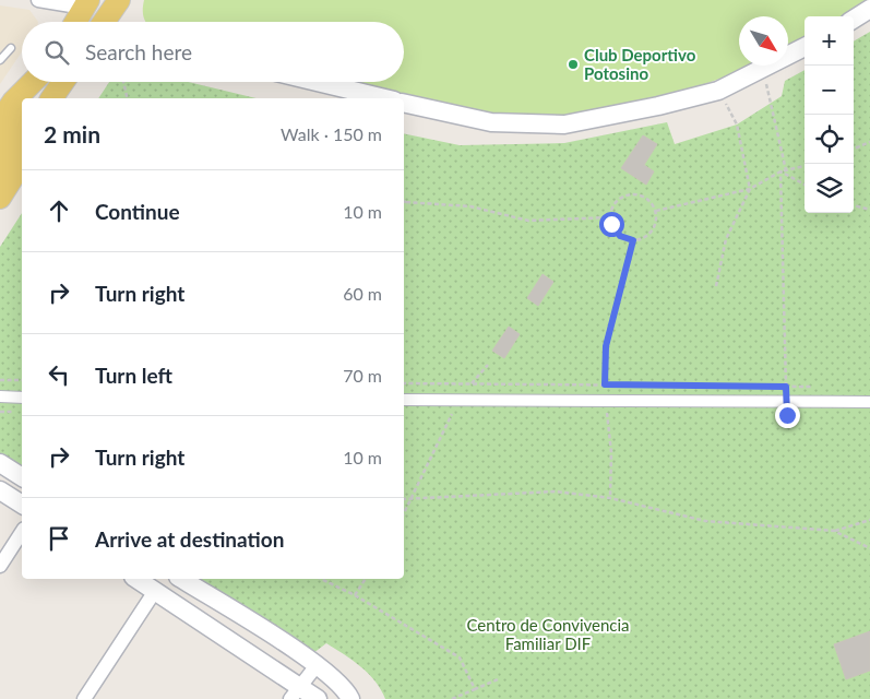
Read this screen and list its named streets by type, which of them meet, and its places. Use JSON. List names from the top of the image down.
{
  "parks": ["Centro de Convivencia Familiar DIF"],
  "places": ["Club Deportivo Potosino"],
  "north": "bottom right",
  "page": {
    "map_buttons": ["+", "−"],
    "search": "Search here",
    "heading": ["2 min", "Walk · 150 m"],
    "list": [
      ["Continue", "10 m"],
      ["Turn right", "60 m"],
      ["Turn left", "70 m"],
      ["Turn right", "10 m"],
      "Arrive at destination"
    ]
  }
}
